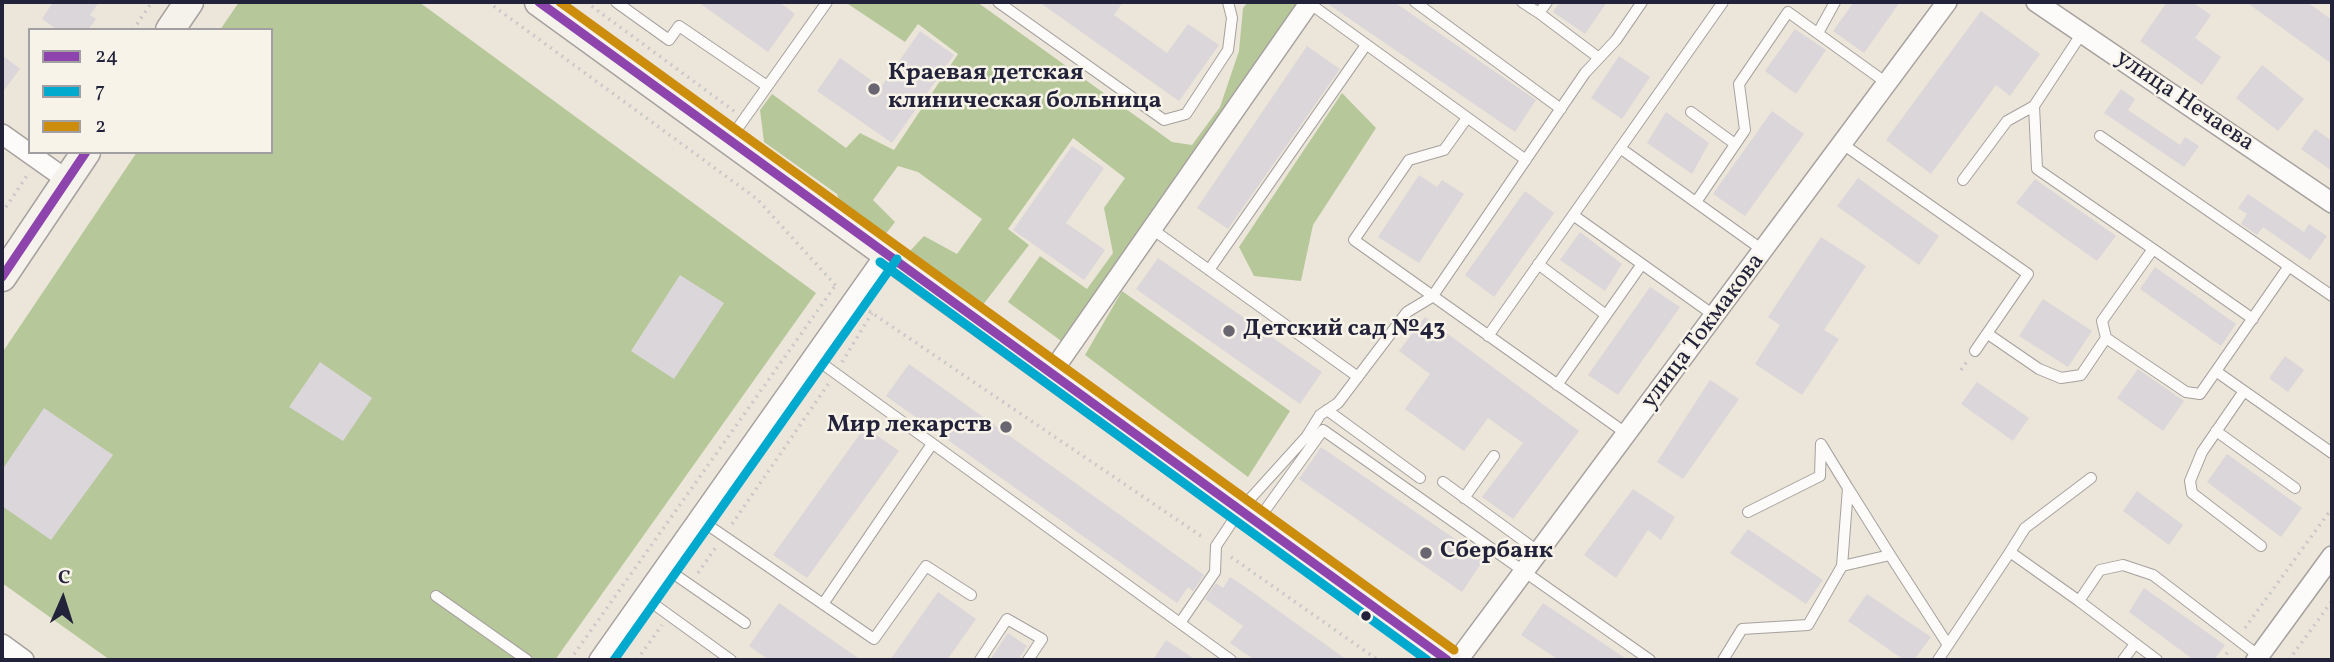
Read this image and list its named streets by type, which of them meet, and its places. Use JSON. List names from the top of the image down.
{
  "streets": {
    "street": ["улица Нечаева", "улица Токмакова"]
  },
  "places": [
    "Краевая детская клиническая больница",
    "Детский сад №43",
    "Мир лекарств",
    "Сбербанк"
  ],
  "lines": ["transit line 24", "transit line 2", "transit line 7"],
  "legend": ["24", "7", "2"],
  "north": "top"
}
